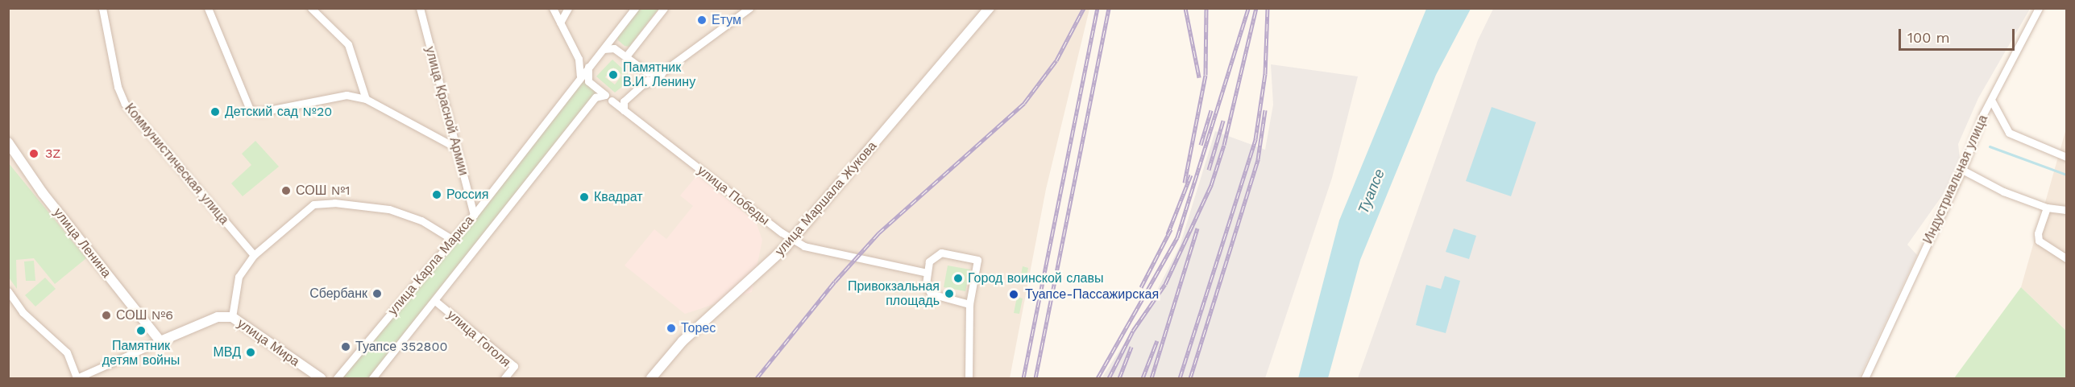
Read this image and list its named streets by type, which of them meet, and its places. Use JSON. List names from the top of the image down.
{
  "streets": {
    "main road": ["улица Маршала Жукова", "улица Ленина", "улица Мира"],
    "street": [
      "улица Красной Армии",
      "Коммунистическая улица",
      "Индустриальная улица",
      "улица Победы",
      "улица Карла Маркса",
      "улица Гоголя"
    ]
  },
  "crossings": [
    ["улица Красной Армии", "улица Карла Маркса"],
    ["улица Победы", "улица Маршала Жукова"],
    ["улица Победы", "улица Карла Маркса"],
    ["улица Ленина", "улица Мира"],
    ["улица Карла Маркса", "улица Гоголя"]
  ],
  "water": ["Туапсе"],
  "places": [
    "Етум",
    "Памятник В.И. Ленину",
    "Детский сад №20",
    "3Z",
    "СОШ №1",
    "Россия",
    "Квадрат",
    "Город воинской славы",
    "Сбербанк",
    "Привокзальная площадь",
    "Туапсе-Пассажирская",
    "СОШ №6",
    "Торес",
    "Памятник детям войны",
    "Туапсе 352800",
    "МВД"
  ],
  "scale_bar": "100 m"
}
